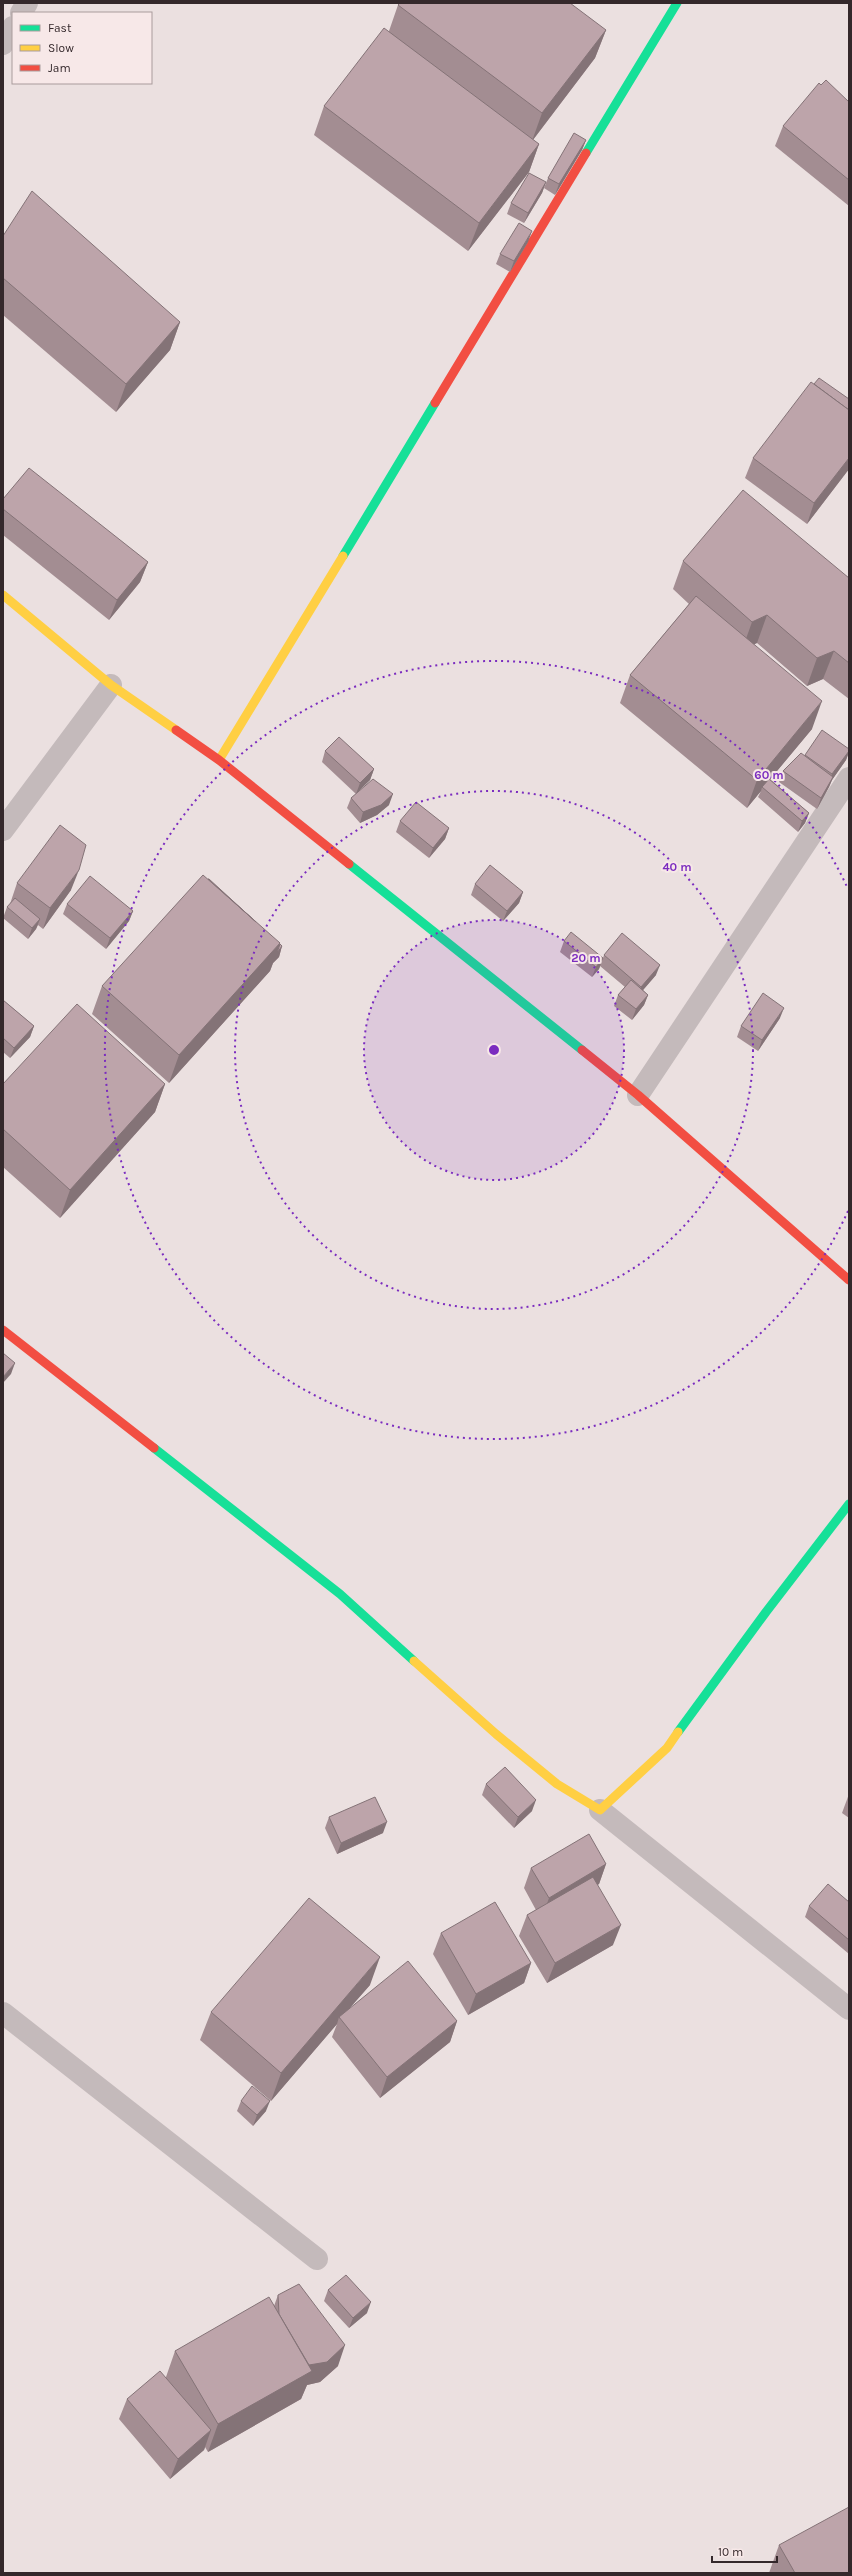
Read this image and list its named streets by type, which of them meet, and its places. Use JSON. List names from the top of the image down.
{
  "legend": ["Fast", "Slow", "Jam"],
  "scale_bar": "10 m",
  "rings": ["60 m", "40 m", "20 m"]
}
